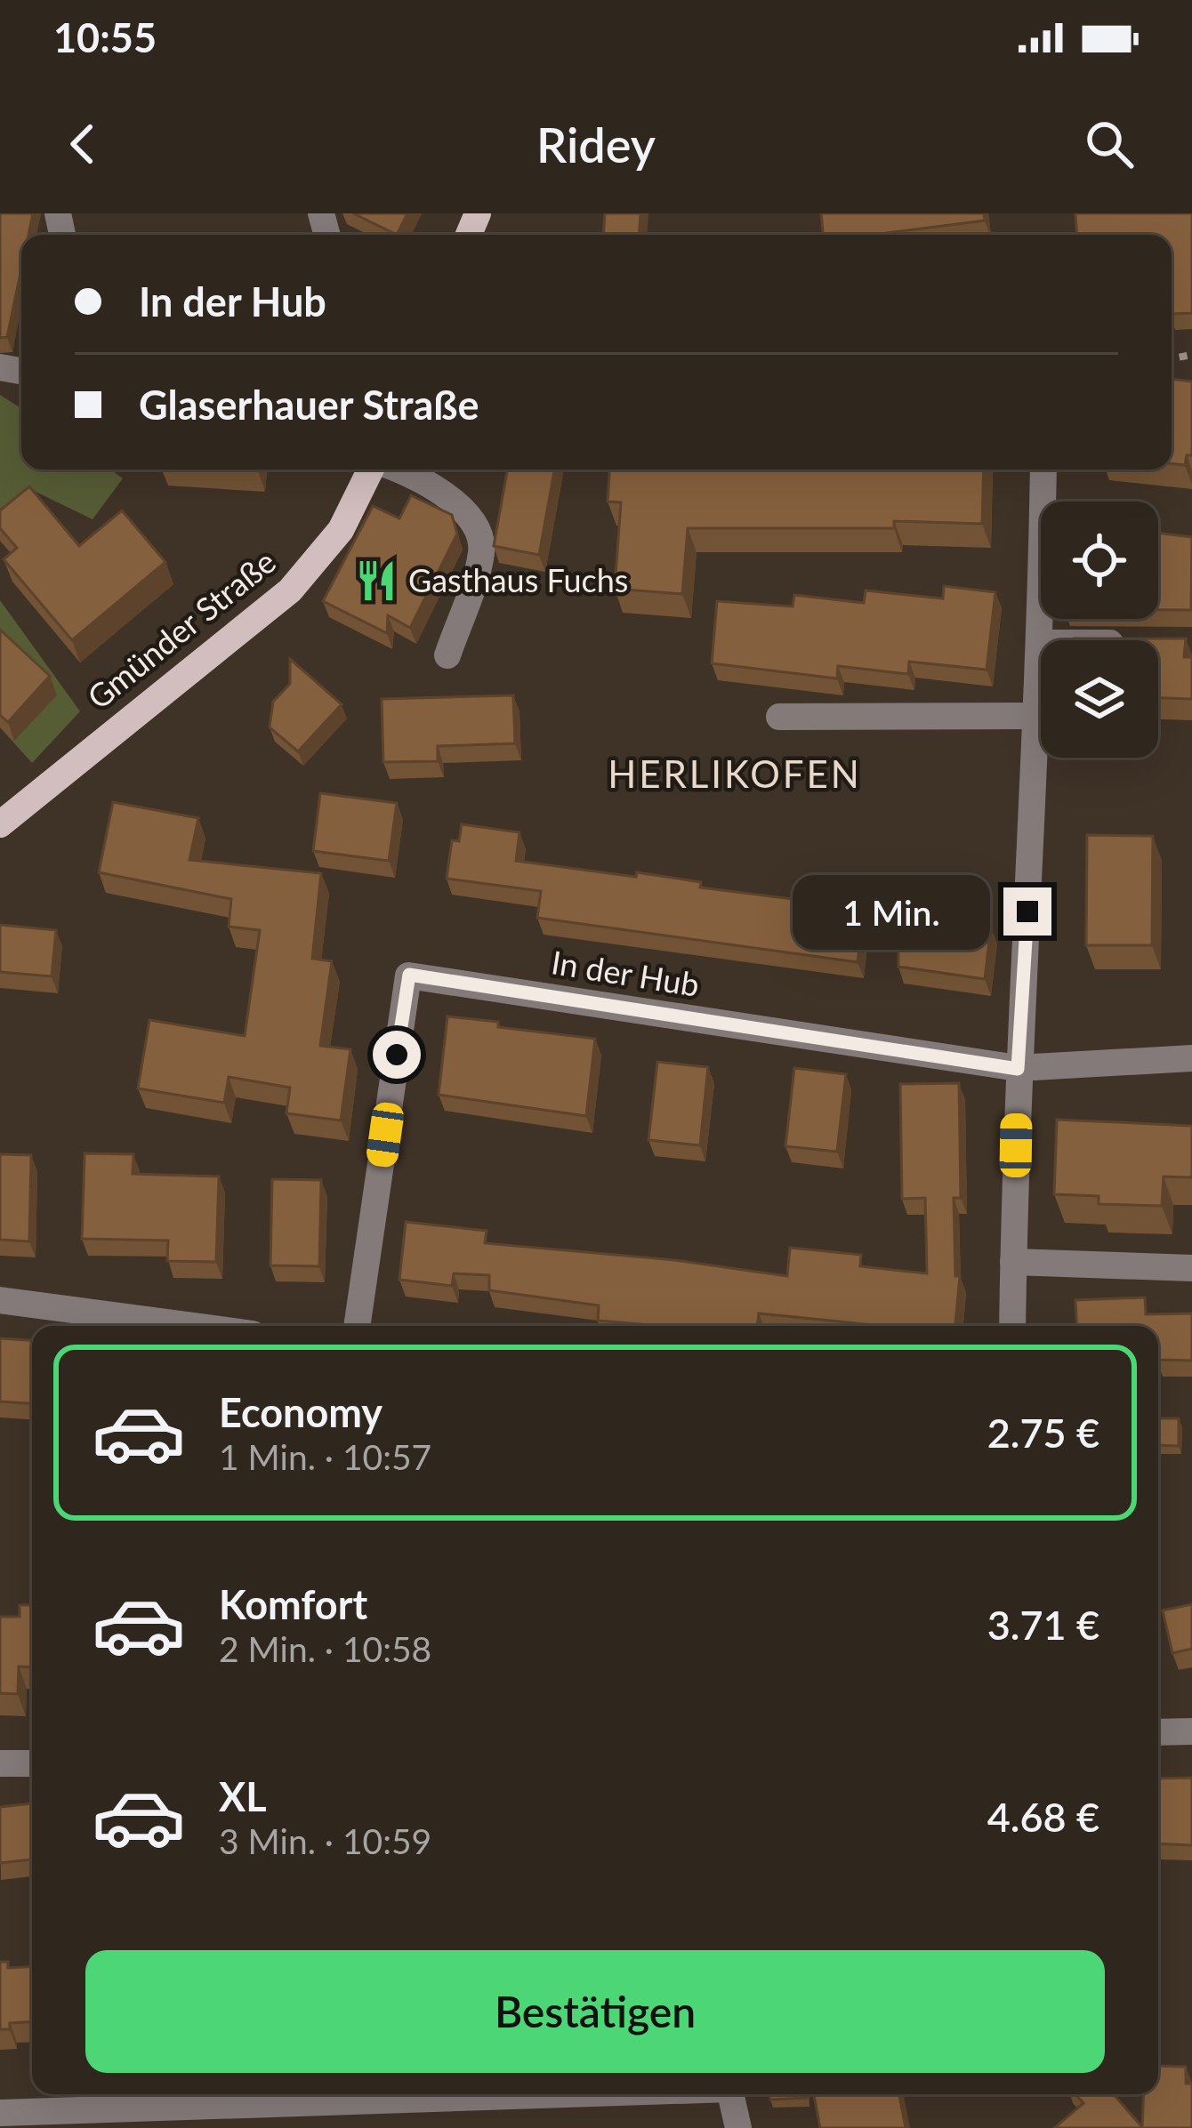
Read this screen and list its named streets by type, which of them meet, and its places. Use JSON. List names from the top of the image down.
{
  "streets": {
    "main road": ["Gmünder Straße"],
    "street": ["In der Hub"]
  },
  "districts": ["HERLIKOFEN"],
  "places": {
    "restaurant": ["Gasthaus Fuchs"]
  },
  "page": {
    "status": "10:55",
    "header": "Ridey",
    "banner": ["In der Hub", "Glaserhauer Straße"],
    "bubble": "1 Min.",
    "list": [
      {
        "name": "Economy",
        "note": "1 Min. · 10:57",
        "value": "2.75 €"
      },
      {
        "name": "Komfort",
        "note": "2 Min. · 10:58",
        "value": "3.71 €"
      },
      {
        "name": "XL",
        "note": "3 Min. · 10:59",
        "value": "4.68 €"
      }
    ],
    "buttons": "Bestätigen"
  }
}
